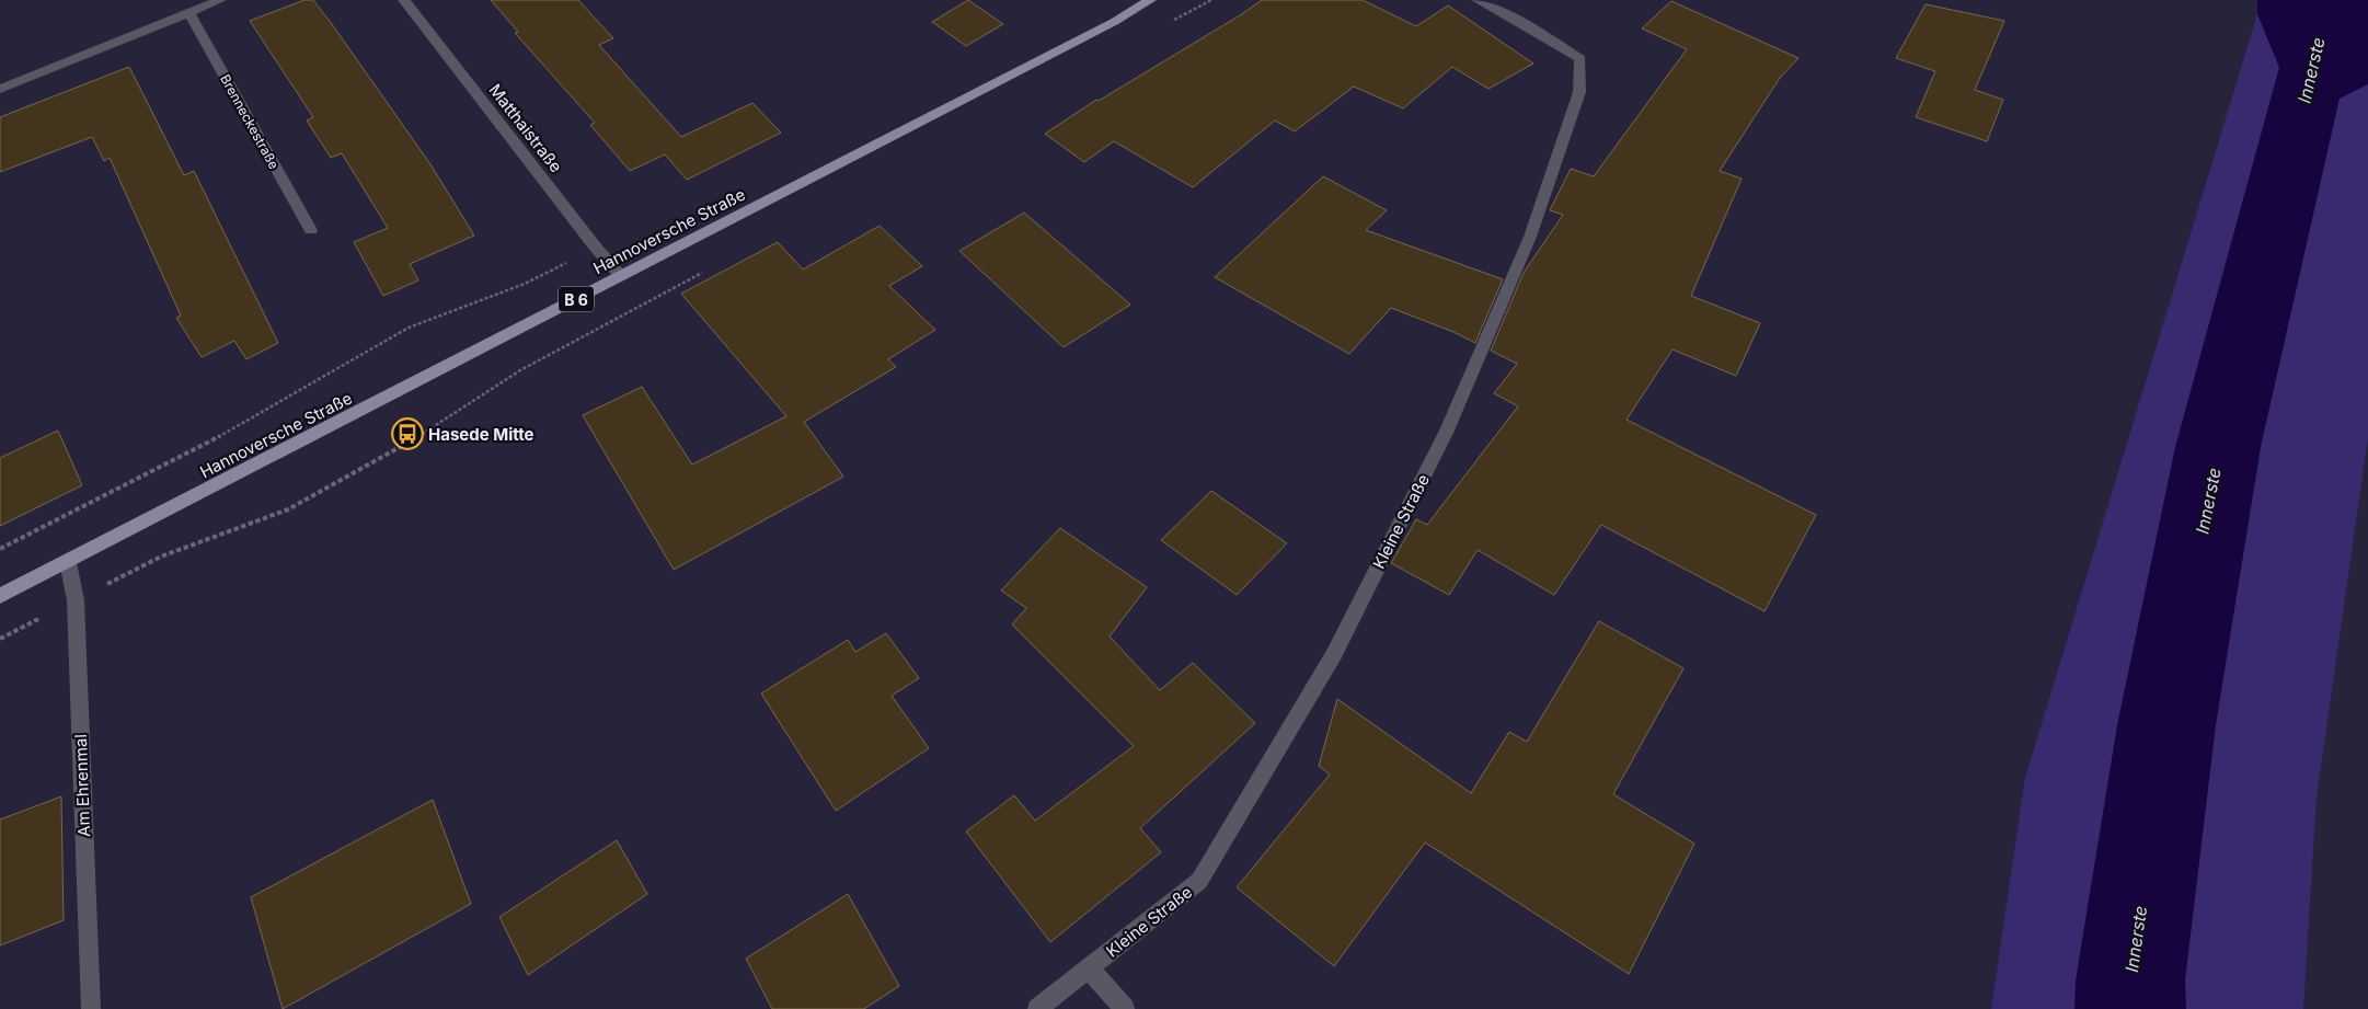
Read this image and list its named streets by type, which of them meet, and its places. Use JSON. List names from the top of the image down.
{
  "streets": {
    "main road": ["Hannoversche Straße", "B 6"],
    "street": [
      "Brenneckestraße",
      "Matthaistraße",
      "Kleine Straße",
      "Am Ehrenmal"
    ]
  },
  "crossings": [
    ["Matthaistraße", "Hannoversche Straße"],
    ["Hannoversche Straße", "Am Ehrenmal"]
  ],
  "water": ["Innerste"],
  "places": {
    "bus stop": ["Hasede Mitte"]
  }
}
